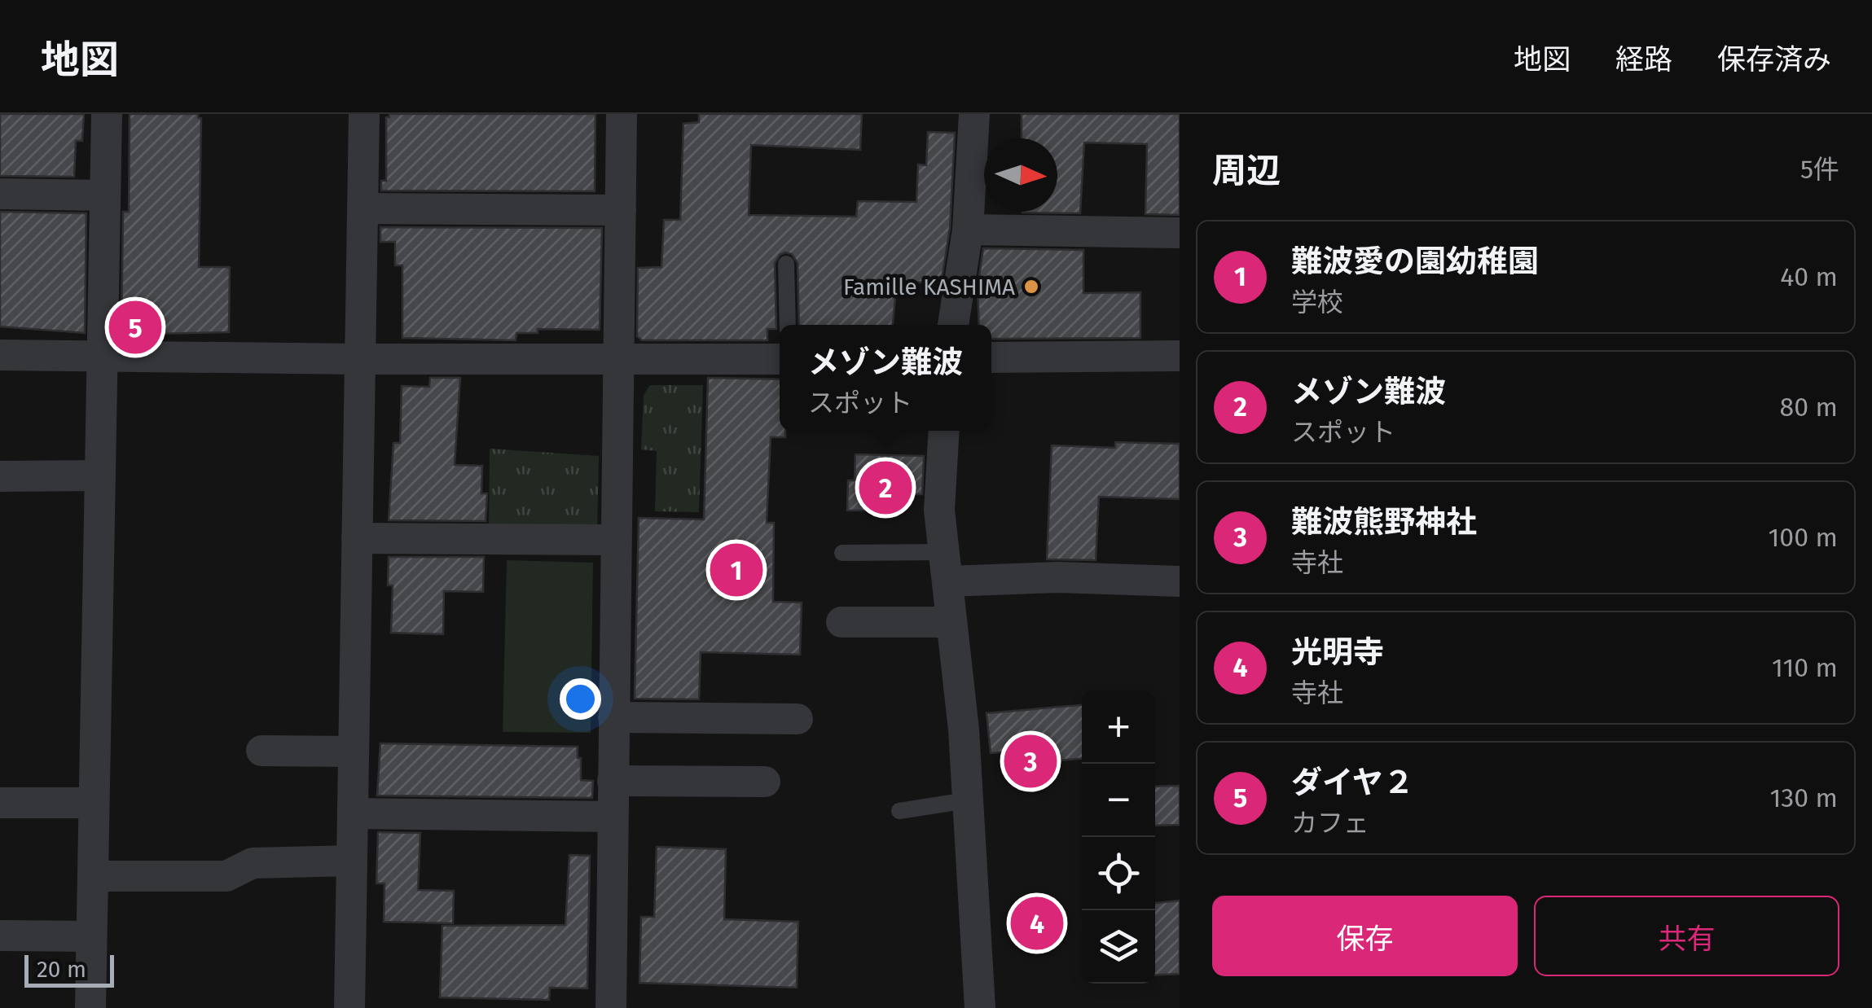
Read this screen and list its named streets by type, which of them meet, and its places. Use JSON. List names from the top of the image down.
{
  "places": ["Famille KASHIMA"],
  "scale_bar": "20 m",
  "north": "right",
  "page": {
    "header": "地図",
    "nav": ["地図", "経路", "保存済み"],
    "heading": ["周辺", "5件"],
    "list": [
      {
        "mark": "1",
        "name": "難波愛の園幼稚園",
        "note": "学校",
        "value": "40 m"
      },
      {
        "mark": "2",
        "name": "メゾン難波",
        "note": "スポット",
        "value": "80 m"
      },
      {
        "mark": "3",
        "name": "難波熊野神社",
        "note": "寺社",
        "value": "100 m"
      },
      {
        "mark": "4",
        "name": "光明寺",
        "note": "寺社",
        "value": "110 m"
      },
      {
        "mark": "5",
        "name": "ダイヤ２",
        "note": "カフェ",
        "value": "130 m"
      }
    ],
    "pins": [
      "5",
      "2",
      "1",
      "3",
      "4"
    ],
    "popup": ["メゾン難波", "スポット"],
    "map_buttons": ["+", "−"],
    "buttons": ["保存", "共有"],
    "scale": "20 m"
  }
}
